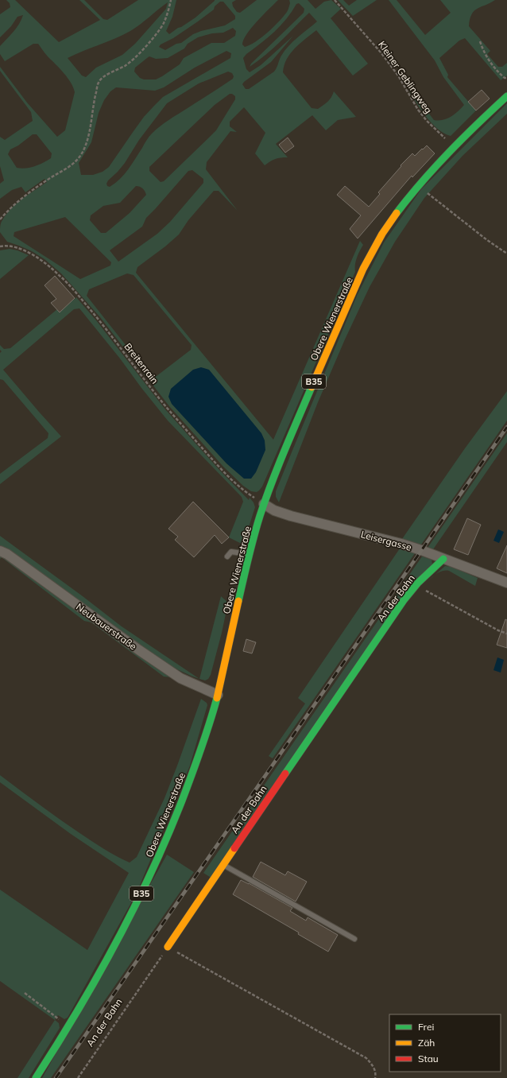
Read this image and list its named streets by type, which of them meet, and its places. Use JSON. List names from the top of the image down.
{
  "streets": {
    "main road": ["Obere Wienerstraße", "B35", "An der Bahn"],
    "street": ["Leisergasse", "Neubauerstraße"],
    "path": ["Kleiner Geblingweg", "Breitenrain"]
  },
  "crossings": [
    ["Kleiner Geblingweg", "Obere Wienerstraße"],
    ["Obere Wienerstraße", "Breitenrain"],
    ["Obere Wienerstraße", "Leisergasse"],
    ["Obere Wienerstraße", "Neubauerstraße"],
    ["Breitenrain", "Leisergasse"],
    ["Leisergasse", "An der Bahn"]
  ],
  "legend": ["Frei", "Zäh", "Stau"]
}
